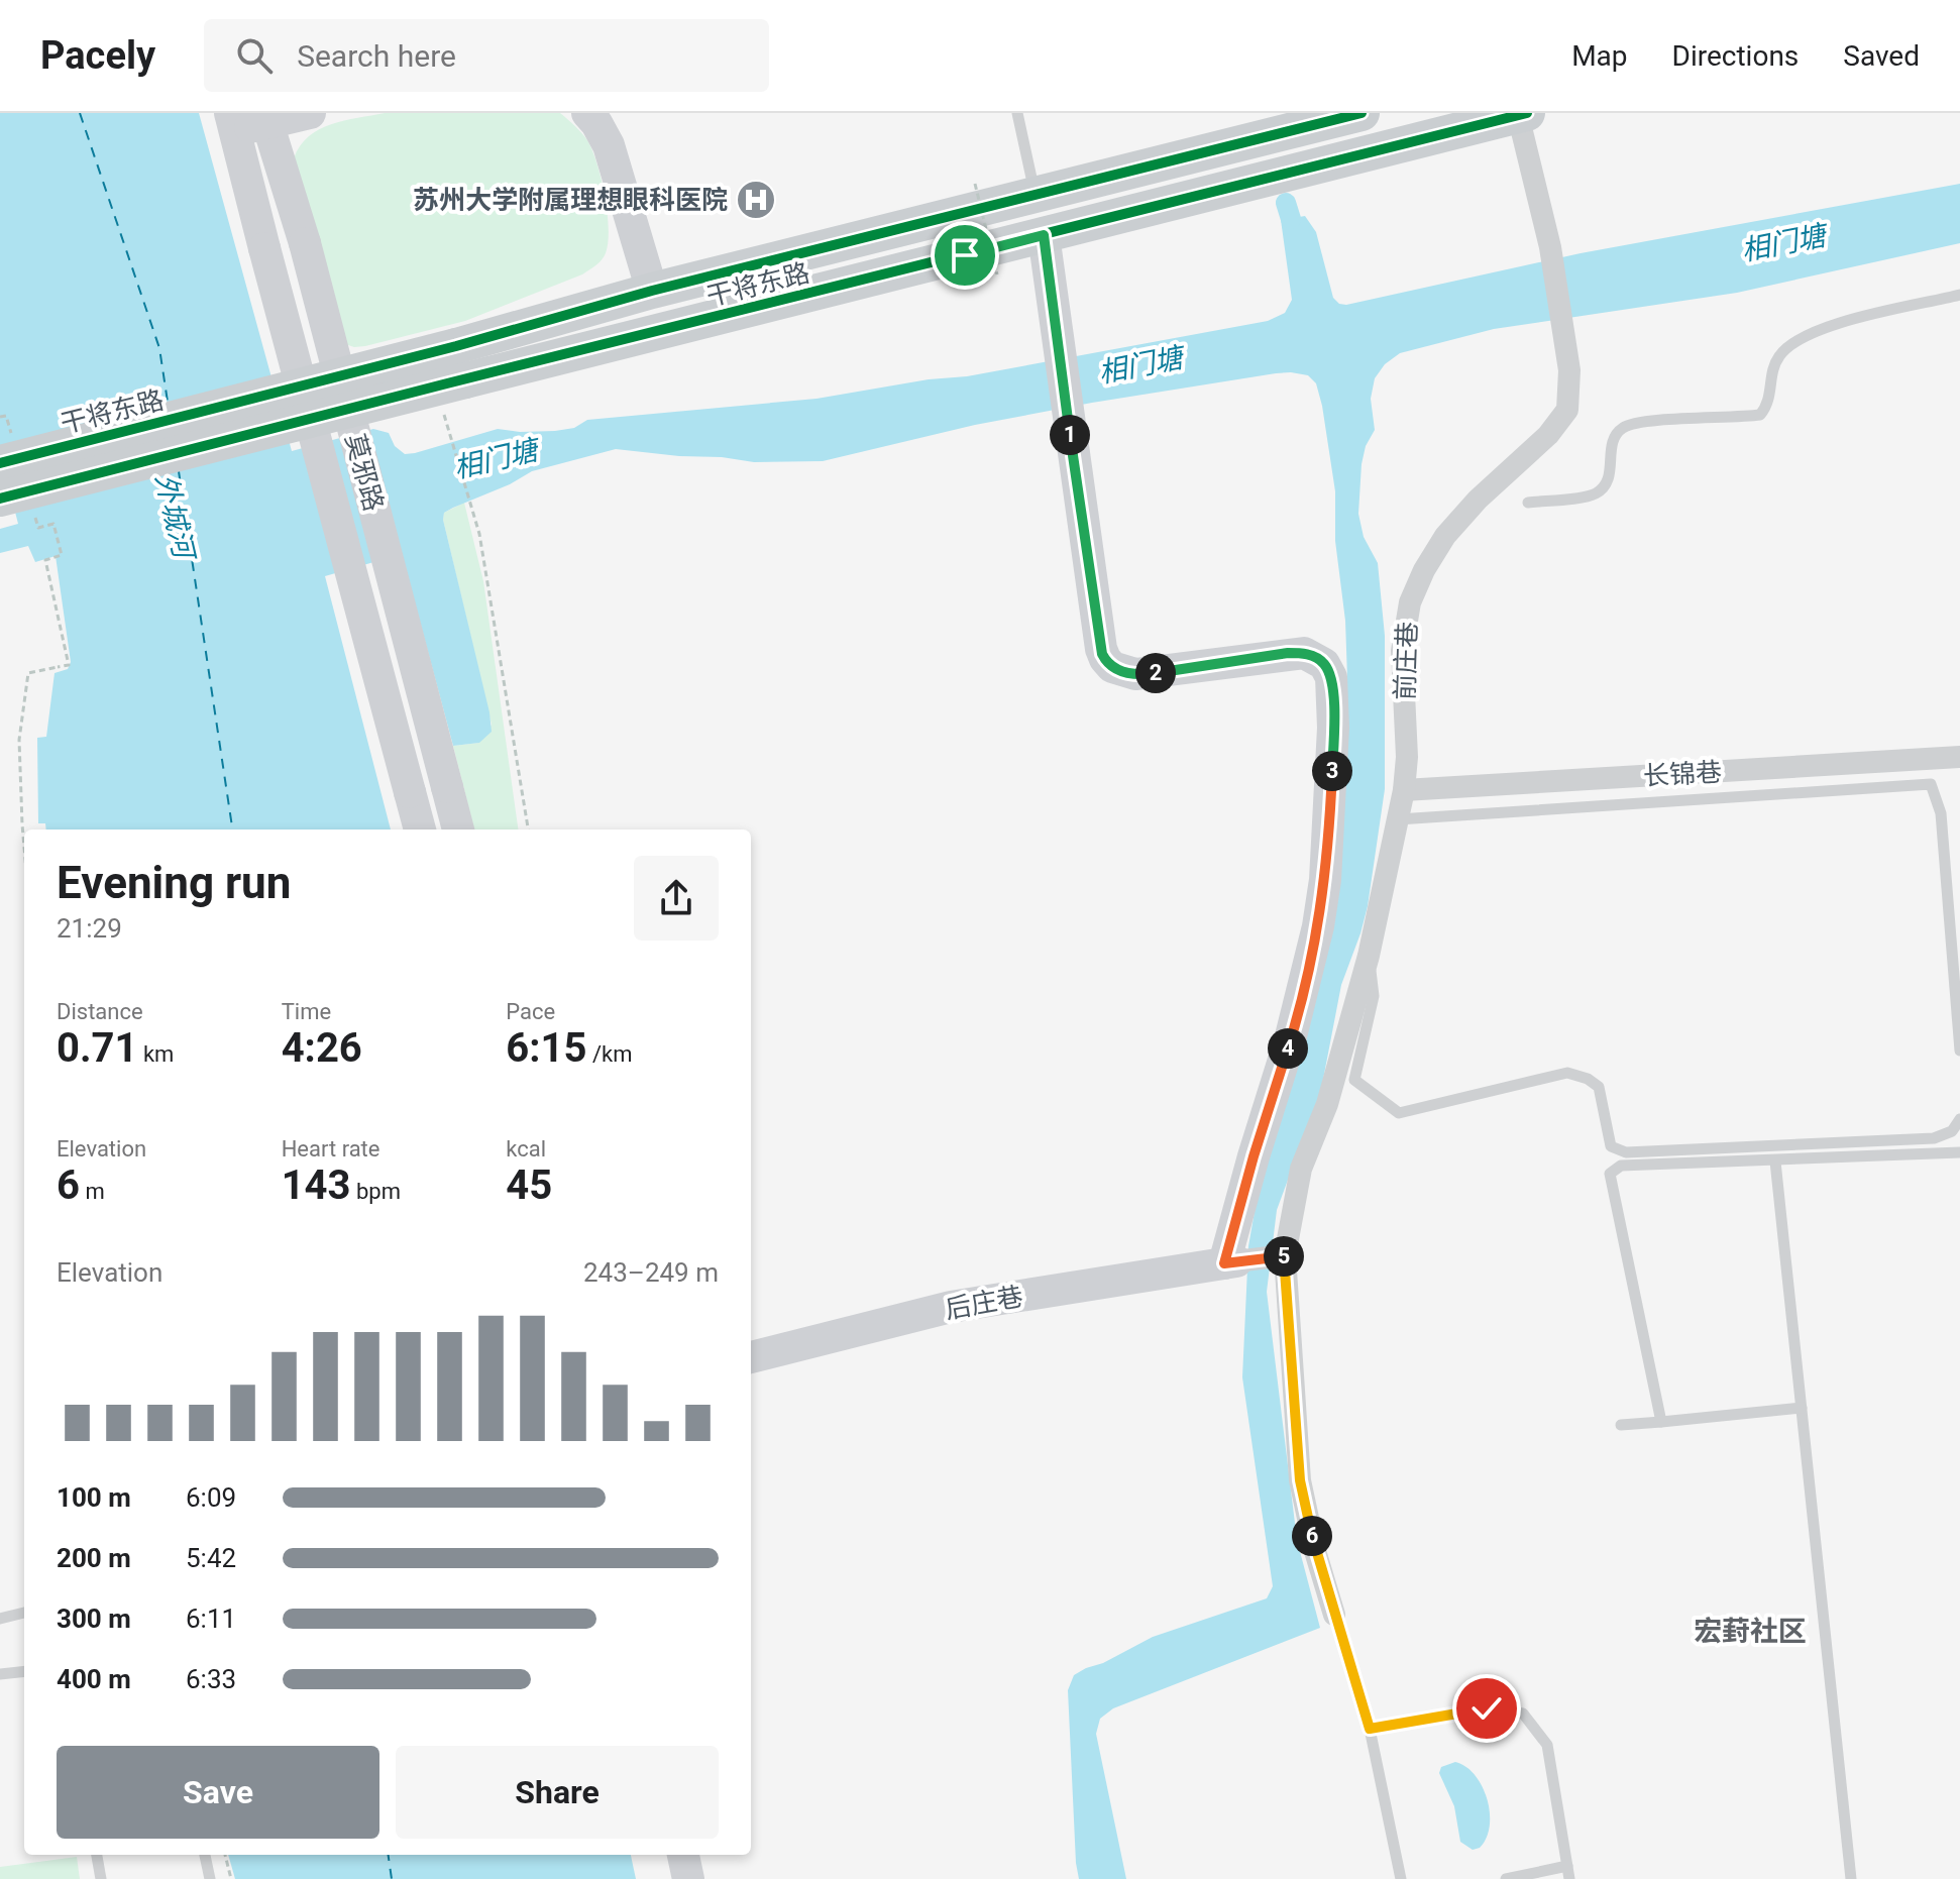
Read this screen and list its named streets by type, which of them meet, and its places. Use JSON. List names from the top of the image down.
{
  "streets": {
    "main road": ["干将东路", "莫邪路", "后庄巷"],
    "street": ["前庄巷", "长锦巷"]
  },
  "crossings": [
    ["干将东路", "前庄巷"],
    ["前庄巷", "长锦巷"],
    ["前庄巷", "后庄巷"]
  ],
  "districts": ["宏葑社区"],
  "water": ["相门塘", "外城河"],
  "places": {
    "hospital": ["苏州大学附属理想眼科医院"]
  },
  "page": {
    "header": "Pacely",
    "search": "Search here",
    "nav": ["Map", "Directions", "Saved"],
    "pins": [
      "1",
      "2",
      "3",
      "4",
      "5",
      "6"
    ],
    "heading": ["Evening run", "21:29"],
    "stats": [
      ["Distance", "0.71 km"],
      ["Time", "4:26"],
      ["Pace", "6:15 /km"],
      ["Elevation", "6 m"],
      ["Heart rate", "143 bpm"],
      ["kcal", "45"]
    ],
    "chart": ["Elevation", "243–249 m"],
    "list": [
      {
        "name": "100 m",
        "note": "6:09"
      },
      {
        "name": "200 m",
        "note": "5:42"
      },
      {
        "name": "300 m",
        "note": "6:11"
      },
      {
        "name": "400 m",
        "note": "6:33"
      }
    ],
    "buttons": ["Save", "Share"]
  }
}
